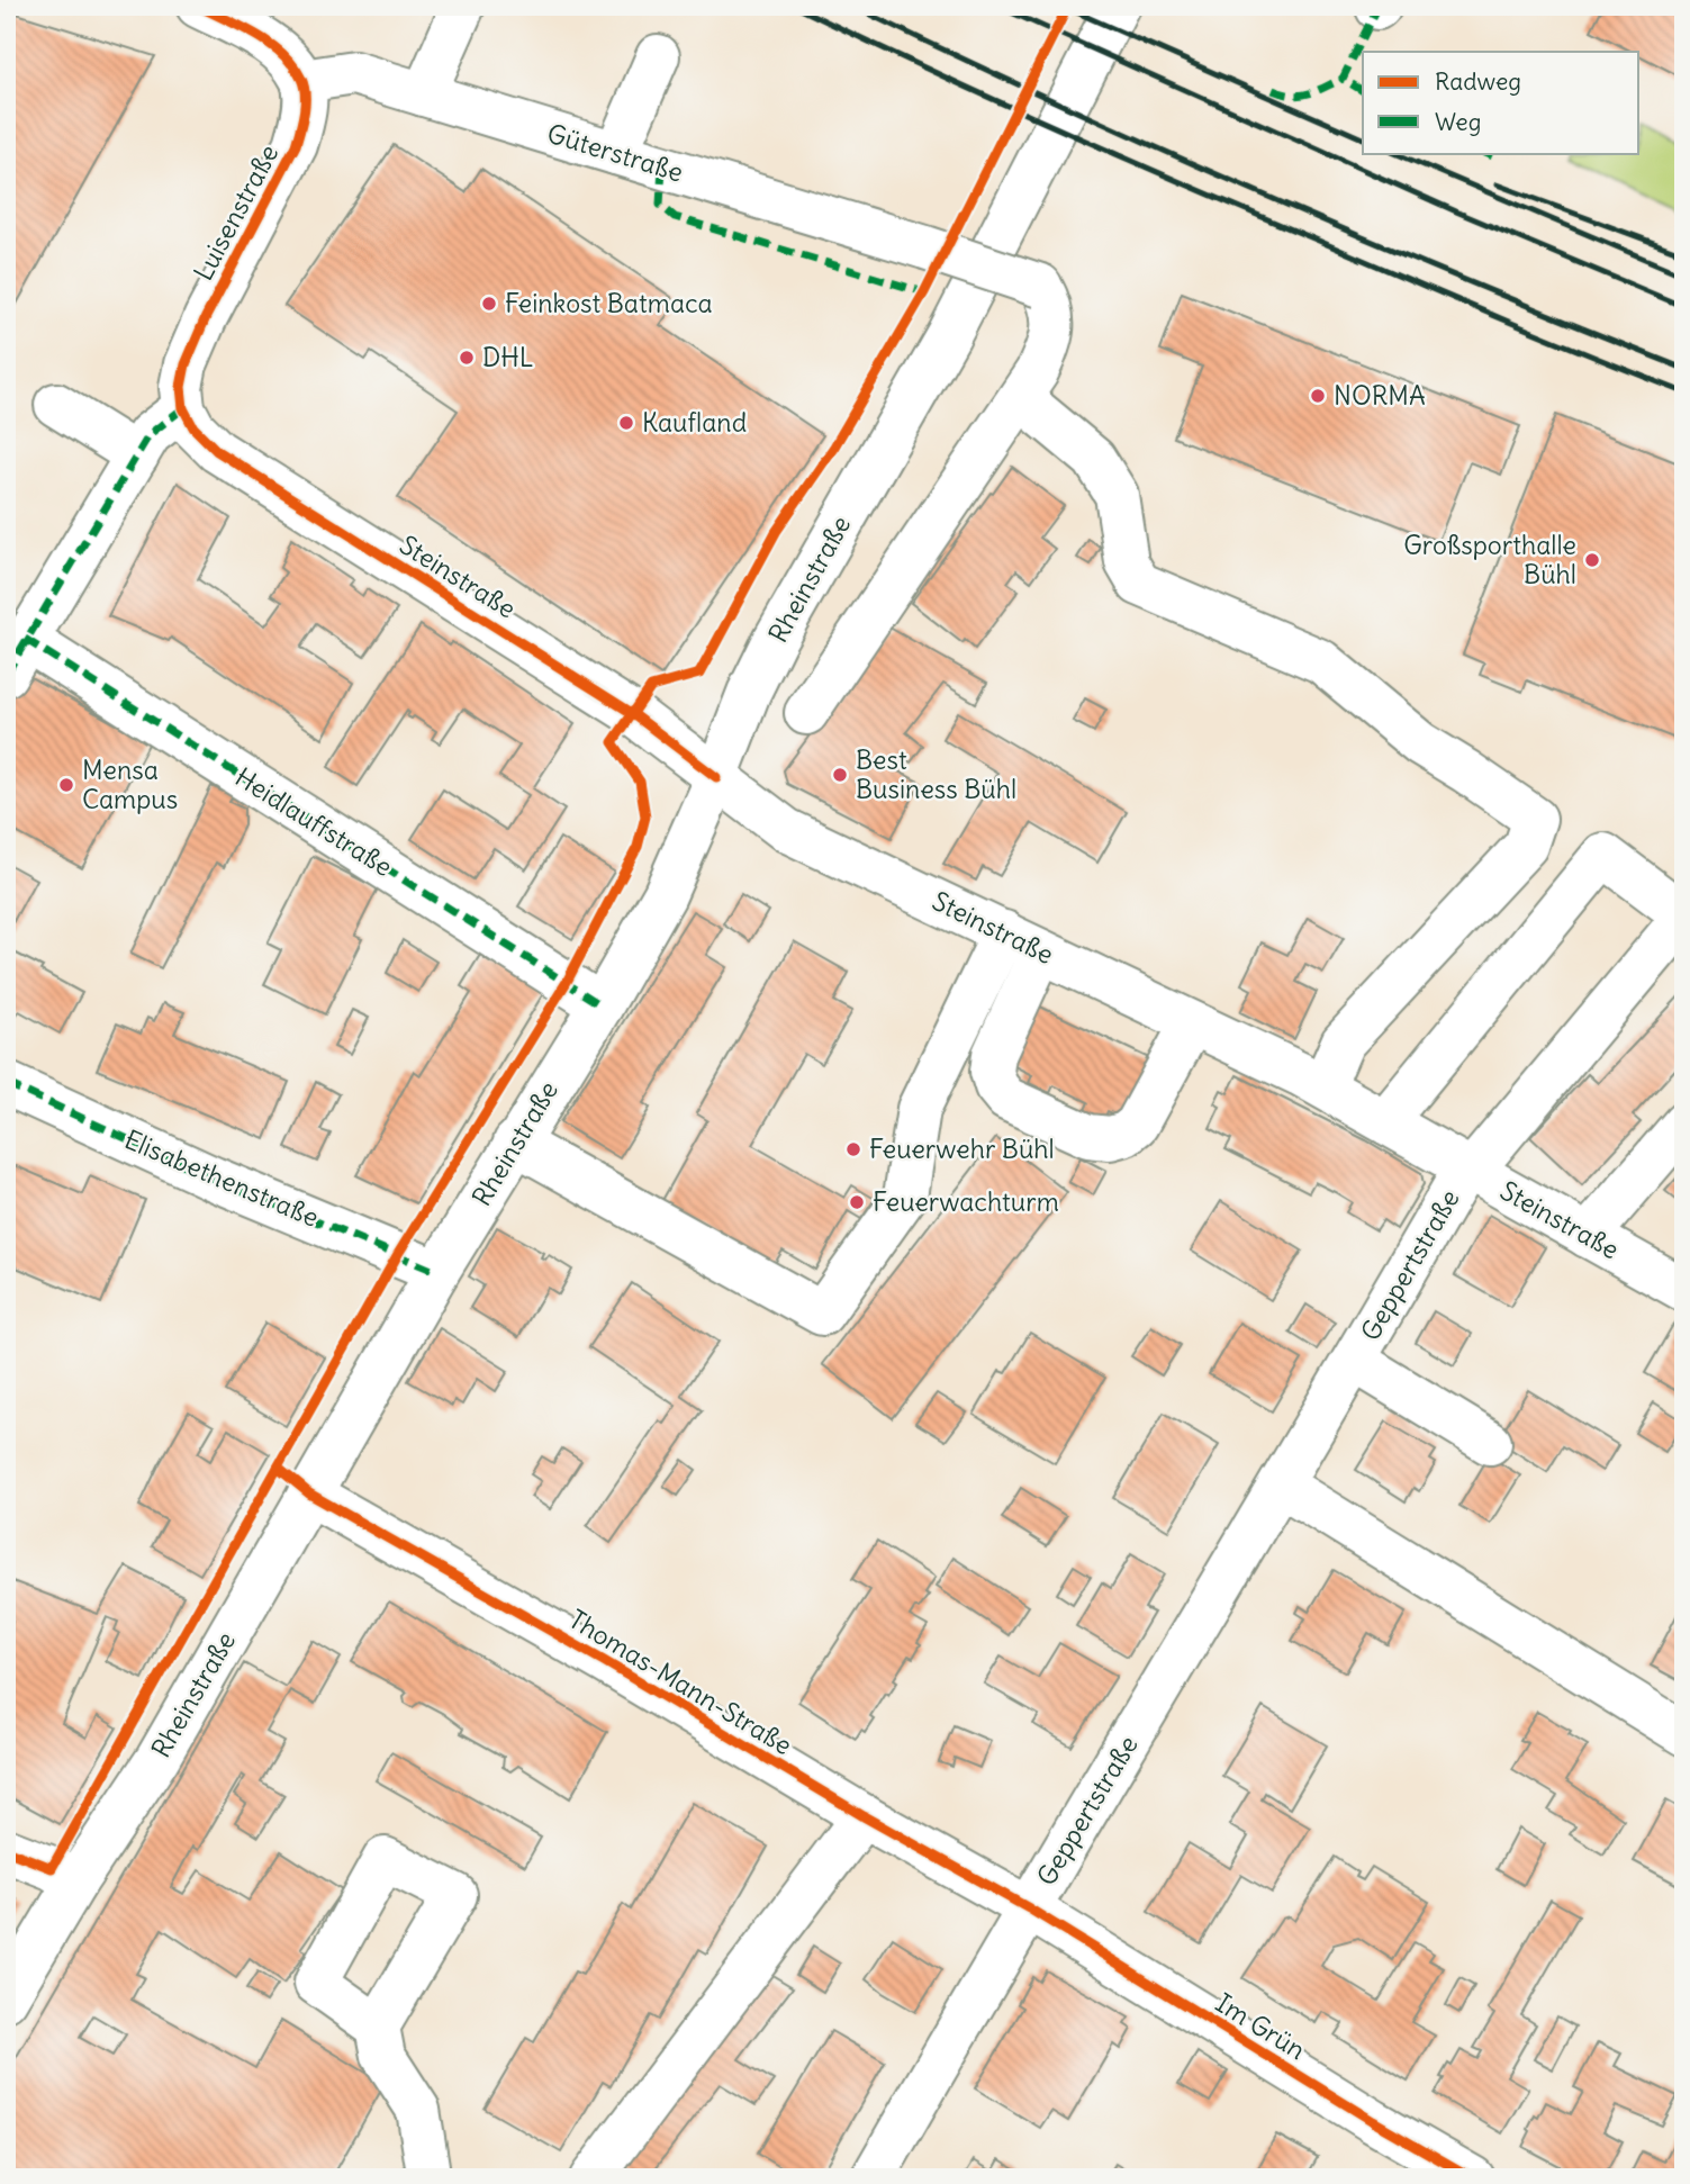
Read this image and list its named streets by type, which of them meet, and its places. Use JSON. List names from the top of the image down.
{
  "streets": {
    "street": [
      "Güterstraße",
      "Luisenstraße",
      "Steinstraße",
      "Rheinstraße",
      "Heidlauffstraße",
      "Elisabethenstraße",
      "Geppertstraße",
      "Thomas-Mann-Straße",
      "Im Grün"
    ]
  },
  "crossings": [
    ["Güterstraße", "Luisenstraße"],
    ["Luisenstraße", "Steinstraße"],
    ["Steinstraße", "Rheinstraße"],
    ["Steinstraße", "Geppertstraße"],
    ["Rheinstraße", "Heidlauffstraße"],
    ["Rheinstraße", "Elisabethenstraße"],
    ["Rheinstraße", "Thomas-Mann-Straße"],
    ["Geppertstraße", "Thomas-Mann-Straße"],
    ["Geppertstraße", "Im Grün"],
    ["Thomas-Mann-Straße", "Im Grün"]
  ],
  "places": [
    "Feinkost Batmaca",
    "DHL",
    "NORMA",
    "Kaufland",
    "Großsporthalle Bühl",
    "Best Business Bühl",
    "Mensa Campus",
    "Feuerwehr Bühl",
    "Feuerwachturm"
  ],
  "legend": ["Radweg", "Weg"]
}
